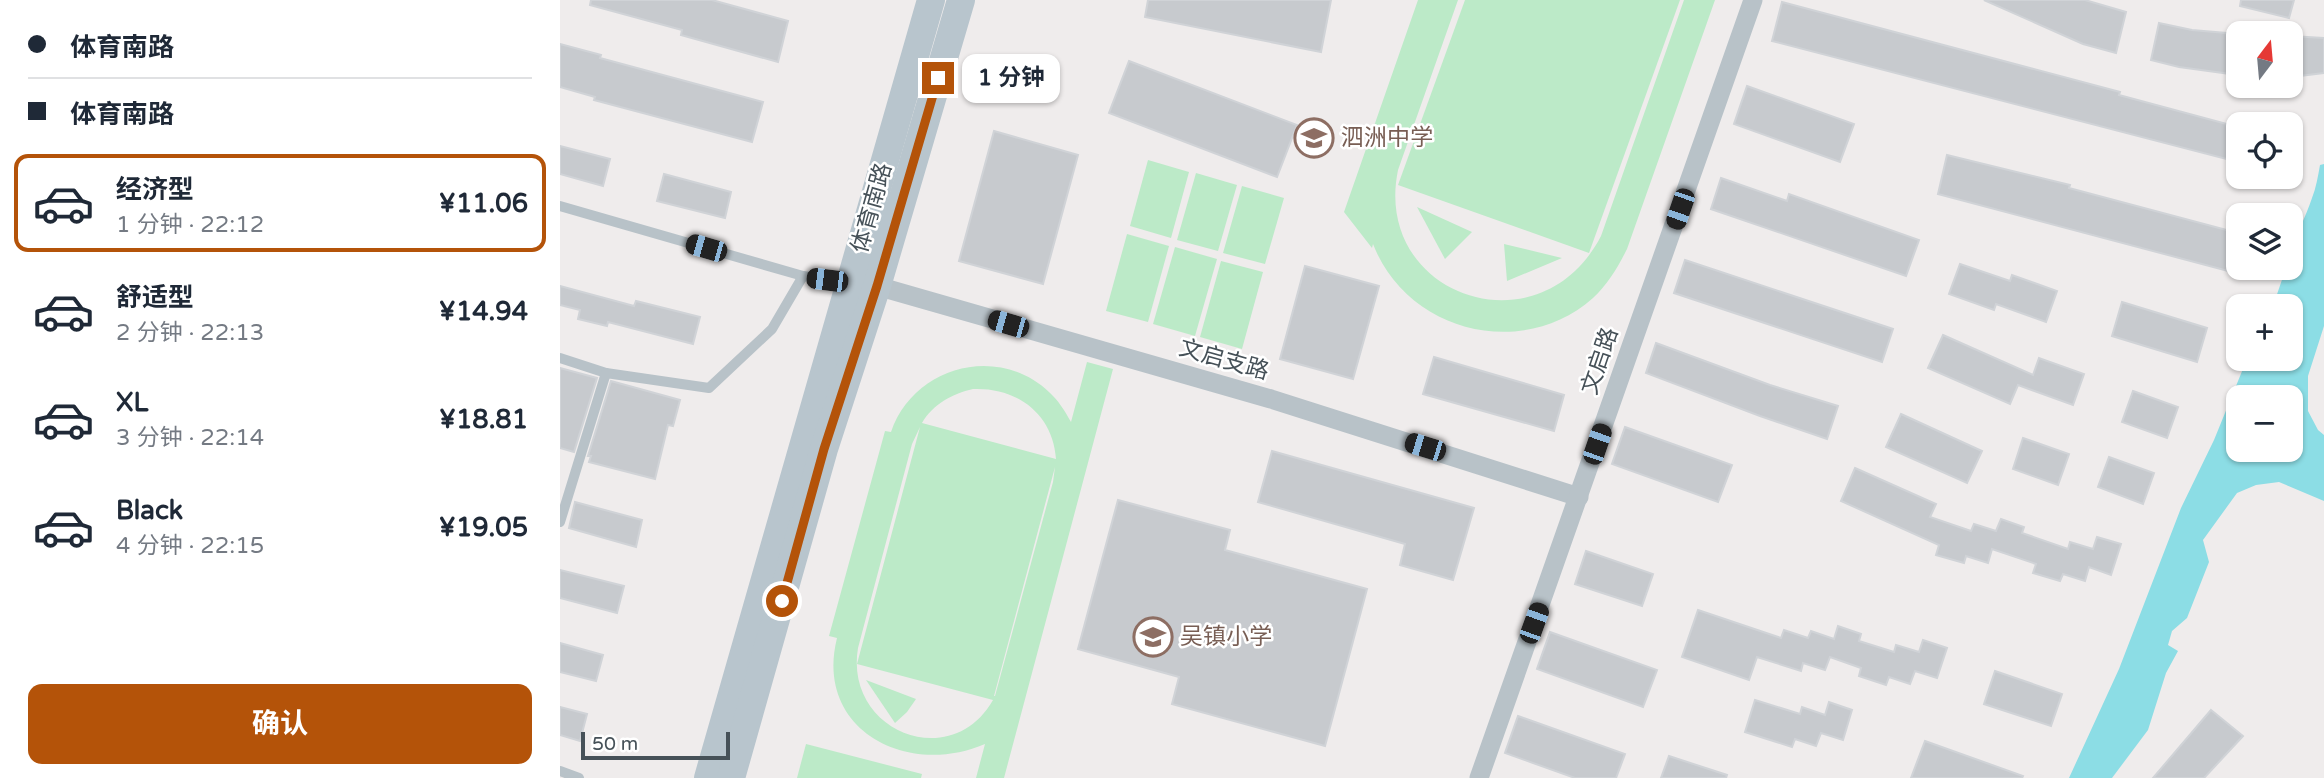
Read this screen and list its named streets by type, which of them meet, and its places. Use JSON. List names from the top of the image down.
{
  "streets": {
    "main road": ["体育南路"],
    "street": ["文启支路", "文启路"]
  },
  "crossings": [
    ["体育南路", "文启支路"],
    ["文启支路", "文启路"]
  ],
  "places": {
    "school or university": ["泗洲中学", "吴镇小学"]
  },
  "scale_bar": "50 m",
  "north": "top",
  "page": {
    "banner": ["体育南路", "体育南路"],
    "map_buttons": ["+", "−"],
    "bubble": "1 分钟",
    "list": [
      {
        "name": "经济型",
        "note": "1 分钟 · 22:12",
        "value": "¥11.06"
      },
      {
        "name": "舒适型",
        "note": "2 分钟 · 22:13",
        "value": "¥14.94"
      },
      {
        "name": "XL",
        "note": "3 分钟 · 22:14",
        "value": "¥18.81"
      },
      {
        "name": "Black",
        "note": "4 分钟 · 22:15",
        "value": "¥19.05"
      }
    ],
    "buttons": "确认",
    "scale": "50 m"
  }
}
